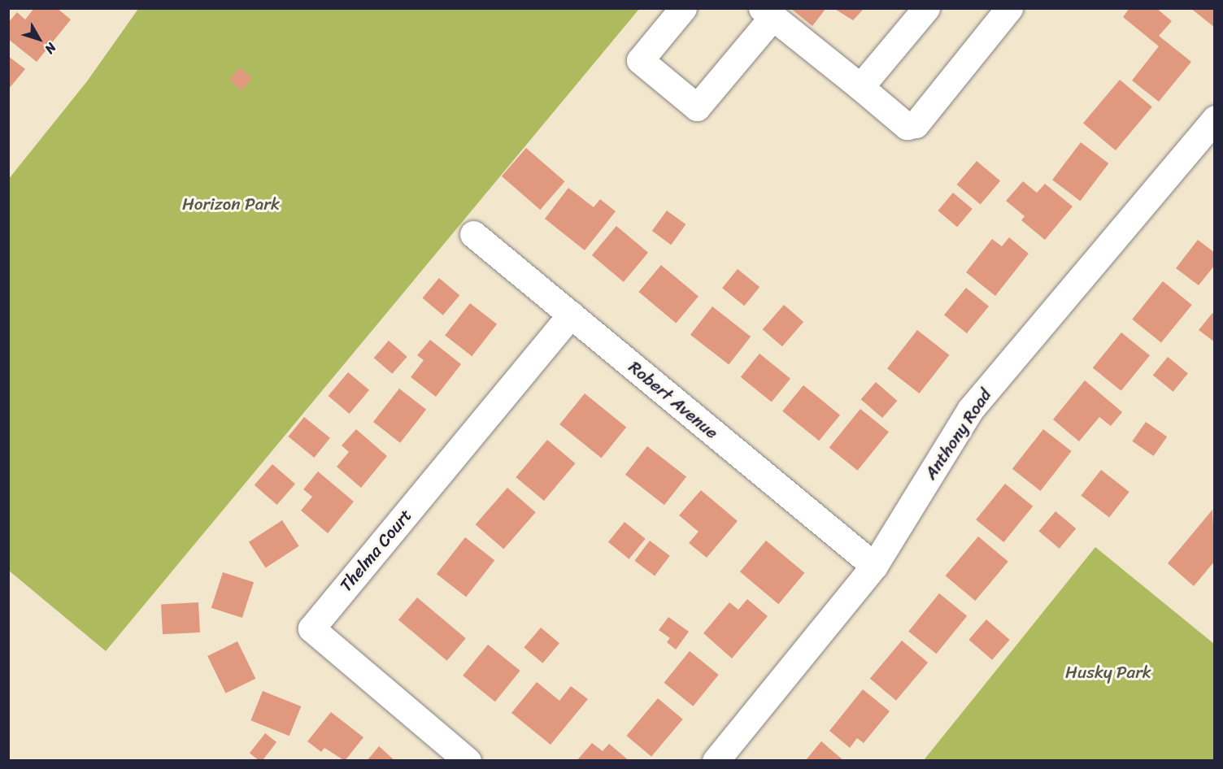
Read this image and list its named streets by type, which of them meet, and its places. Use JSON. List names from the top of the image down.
{
  "streets": {
    "street": ["Robert Avenue", "Anthony Road", "Thelma Court"]
  },
  "crossings": [
    ["Robert Avenue", "Anthony Road"],
    ["Robert Avenue", "Thelma Court"]
  ],
  "parks": ["Horizon Park", "Husky Park"],
  "north": "bottom right"
}
